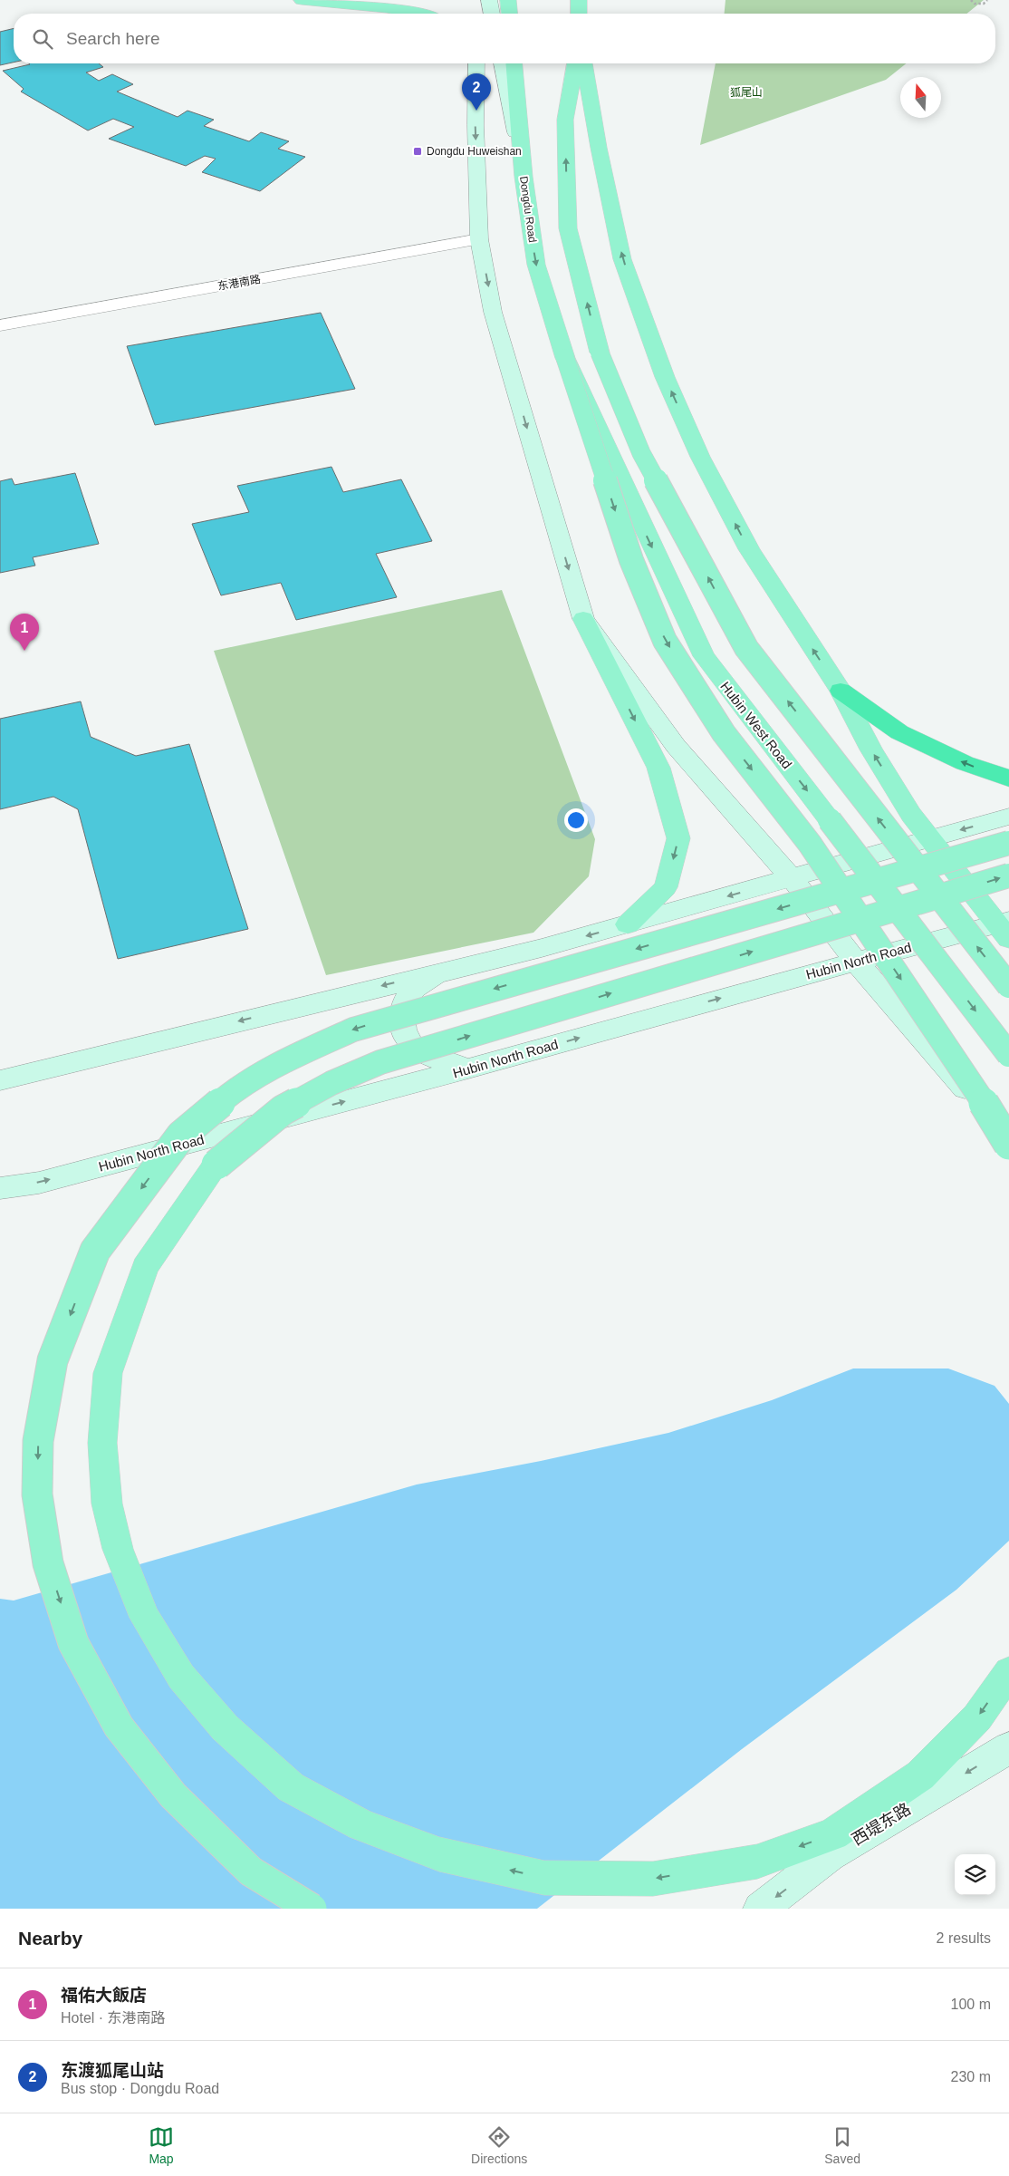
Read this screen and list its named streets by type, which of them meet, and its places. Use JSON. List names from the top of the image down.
{
  "streets": {
    "main road": [
      "Dongdu Road",
      "Hubin West Road",
      "Hubin North Road",
      "西堤东路"
    ],
    "street": ["东港南路"]
  },
  "crossings": [
    ["Dongdu Road", "Hubin West Road"]
  ],
  "one_way": ["西堤东路"],
  "parks": ["狐尾山"],
  "places": {
    "transit": ["Dongdu Huweishan"]
  },
  "north": "top",
  "page": {
    "search": "Search here",
    "pins": ["2", "1"],
    "heading": ["Nearby", "2 results"],
    "list": [
      {
        "mark": "1",
        "name": "福佑大飯店",
        "note": "Hotel · 东港南路",
        "value": "100 m"
      },
      {
        "mark": "2",
        "name": "东渡狐尾山站",
        "note": "Bus stop · Dongdu Road",
        "value": "230 m"
      }
    ],
    "nav": ["Map", "Directions", "Saved"]
  }
}
